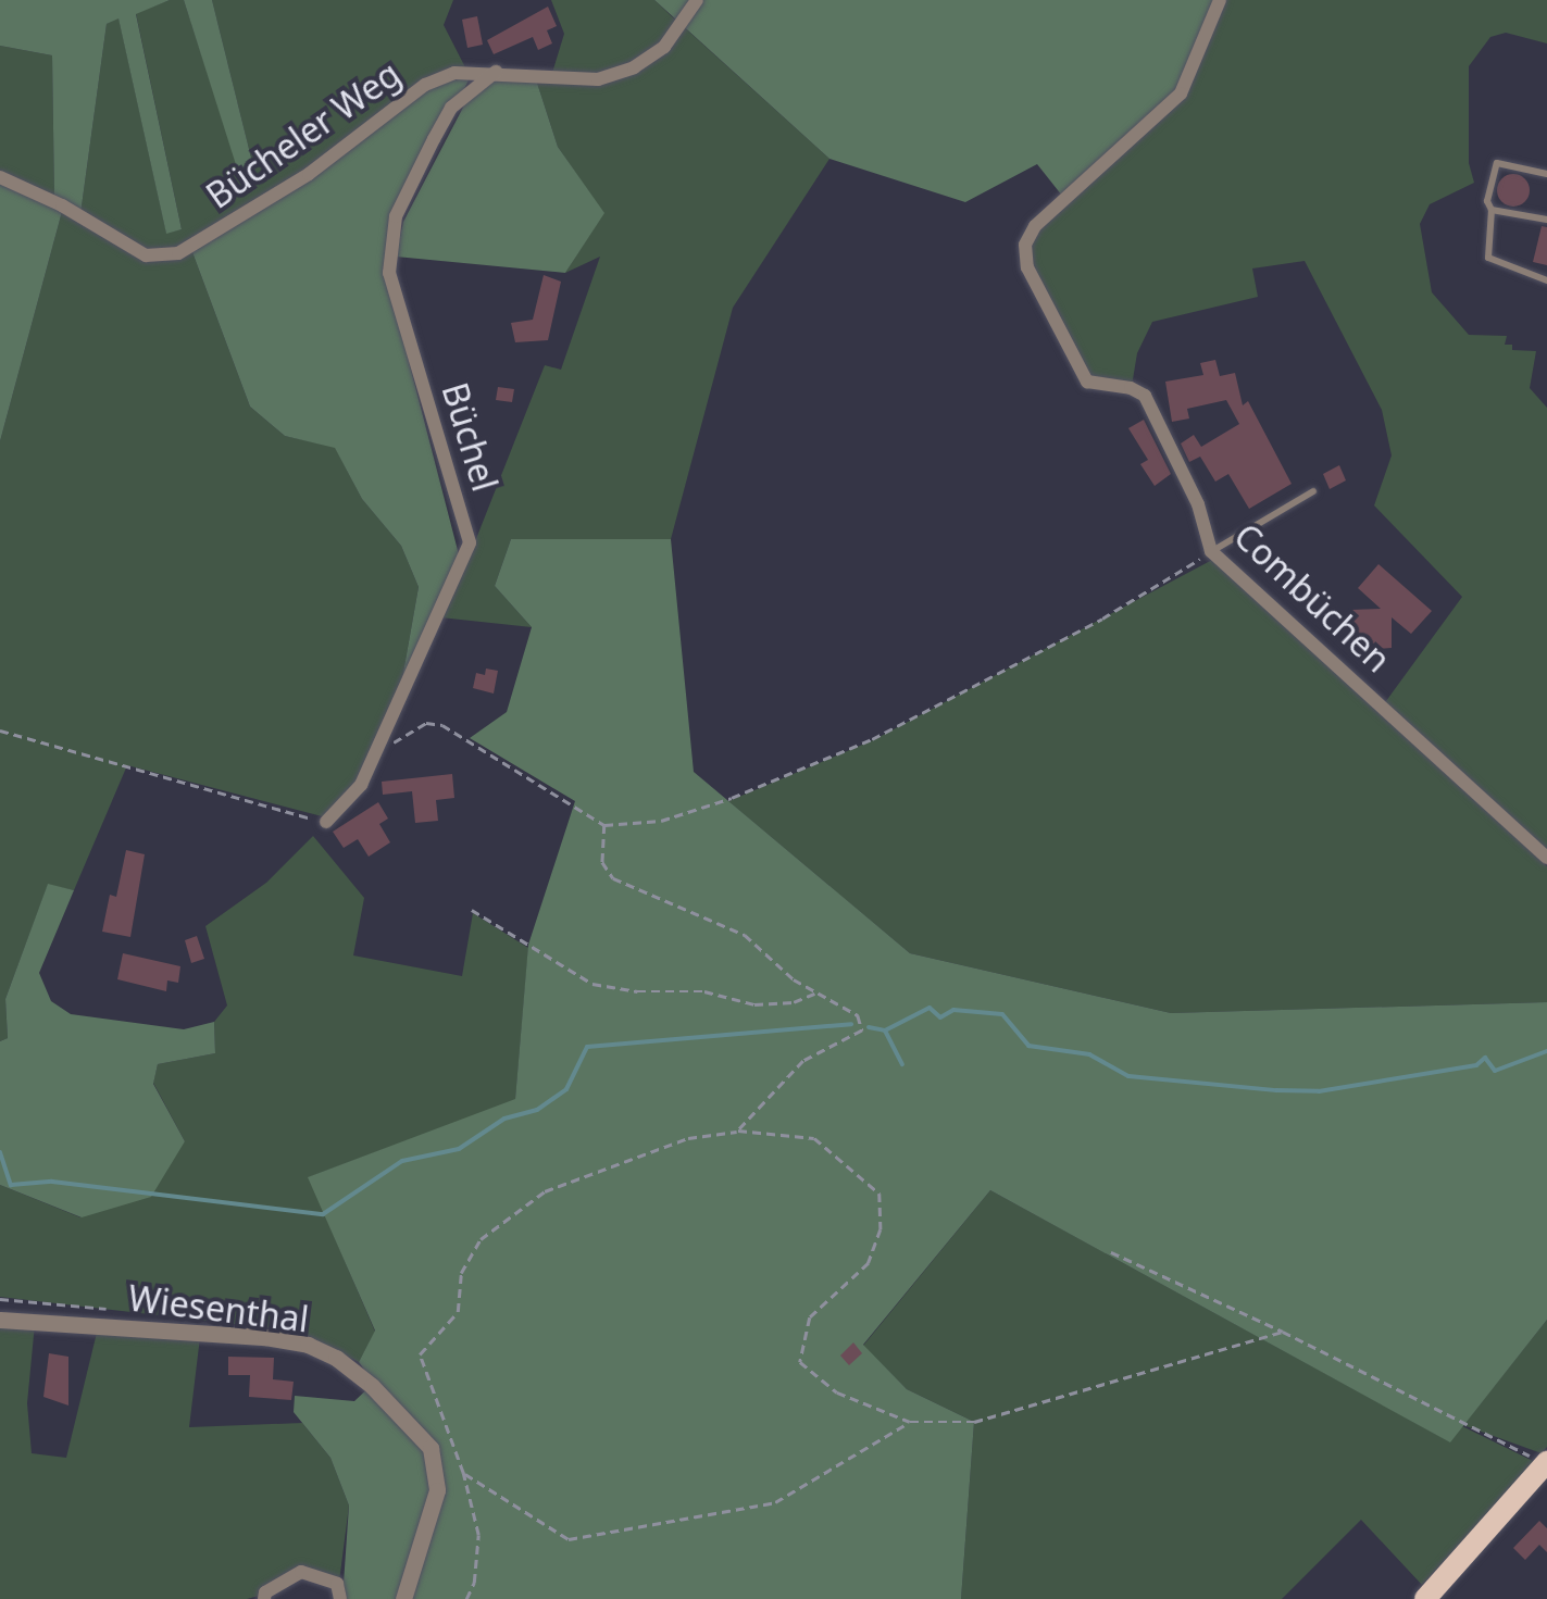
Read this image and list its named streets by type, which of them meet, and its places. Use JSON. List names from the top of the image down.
{
  "streets": {
    "street": [
      "Bücheler Weg",
      "Büchel",
      "Combüchen",
      "Wiesenthal"
    ]
  },
  "crossings": [
    ["Bücheler Weg", "Büchel"]
  ]
}
